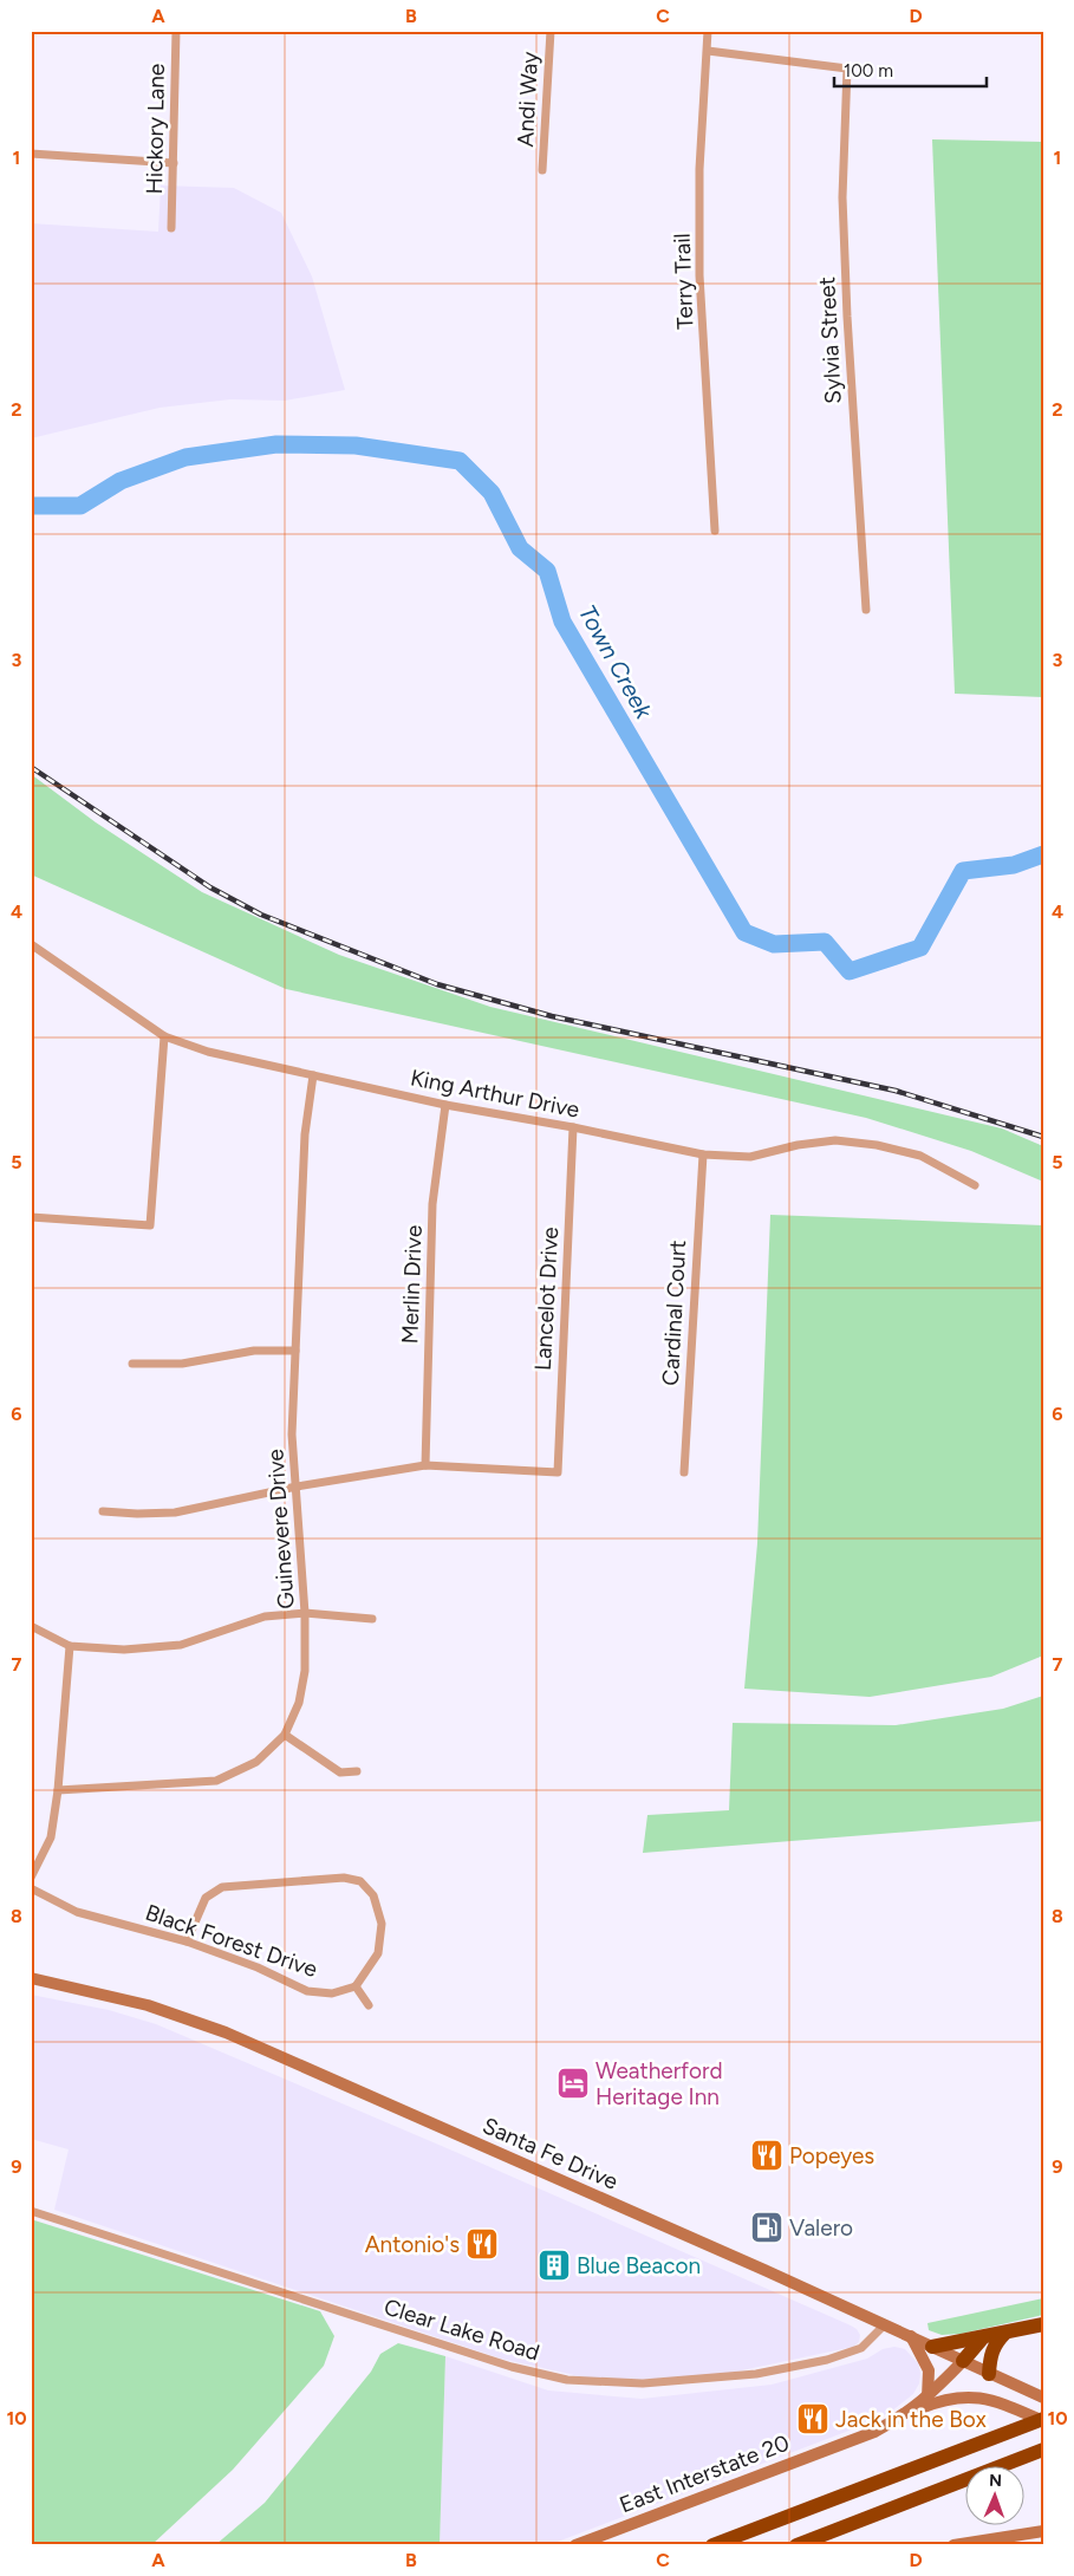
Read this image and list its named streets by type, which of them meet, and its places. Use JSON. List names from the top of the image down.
{
  "streets": {
    "main road": ["Santa Fe Drive", "East Interstate 20"],
    "street": [
      "Andi Way",
      "Hickory Lane",
      "Terry Trail",
      "Sylvia Street",
      "King Arthur Drive",
      "Merlin Drive",
      "Lancelot Drive",
      "Cardinal Court",
      "Guinevere Drive",
      "Black Forest Drive",
      "Clear Lake Road"
    ]
  },
  "crossings": [
    ["Terry Trail", "Sylvia Street"],
    ["King Arthur Drive", "Merlin Drive"],
    ["King Arthur Drive", "Lancelot Drive"],
    ["King Arthur Drive", "Cardinal Court"],
    ["King Arthur Drive", "Guinevere Drive"],
    ["Merlin Drive", "Lancelot Drive"],
    ["Santa Fe Drive", "Clear Lake Road"],
    ["Santa Fe Drive", "East Interstate 20"]
  ],
  "water": ["Town Creek"],
  "places": {
    "hotel": ["Weatherford Heritage Inn"],
    "restaurant": ["Popeyes", "Antonio's", "Jack in the Box"],
    "fuel station": ["Valero"],
    "building": ["Blue Beacon"]
  },
  "scale_bar": "100 m",
  "north": "top",
  "grid": {
    "columns": [
      "A",
      "B",
      "C",
      "D"
    ],
    "rows": [
      "1",
      "2",
      "3",
      "4",
      "5",
      "6",
      "7",
      "8",
      "9",
      "10"
    ]
  }
}
